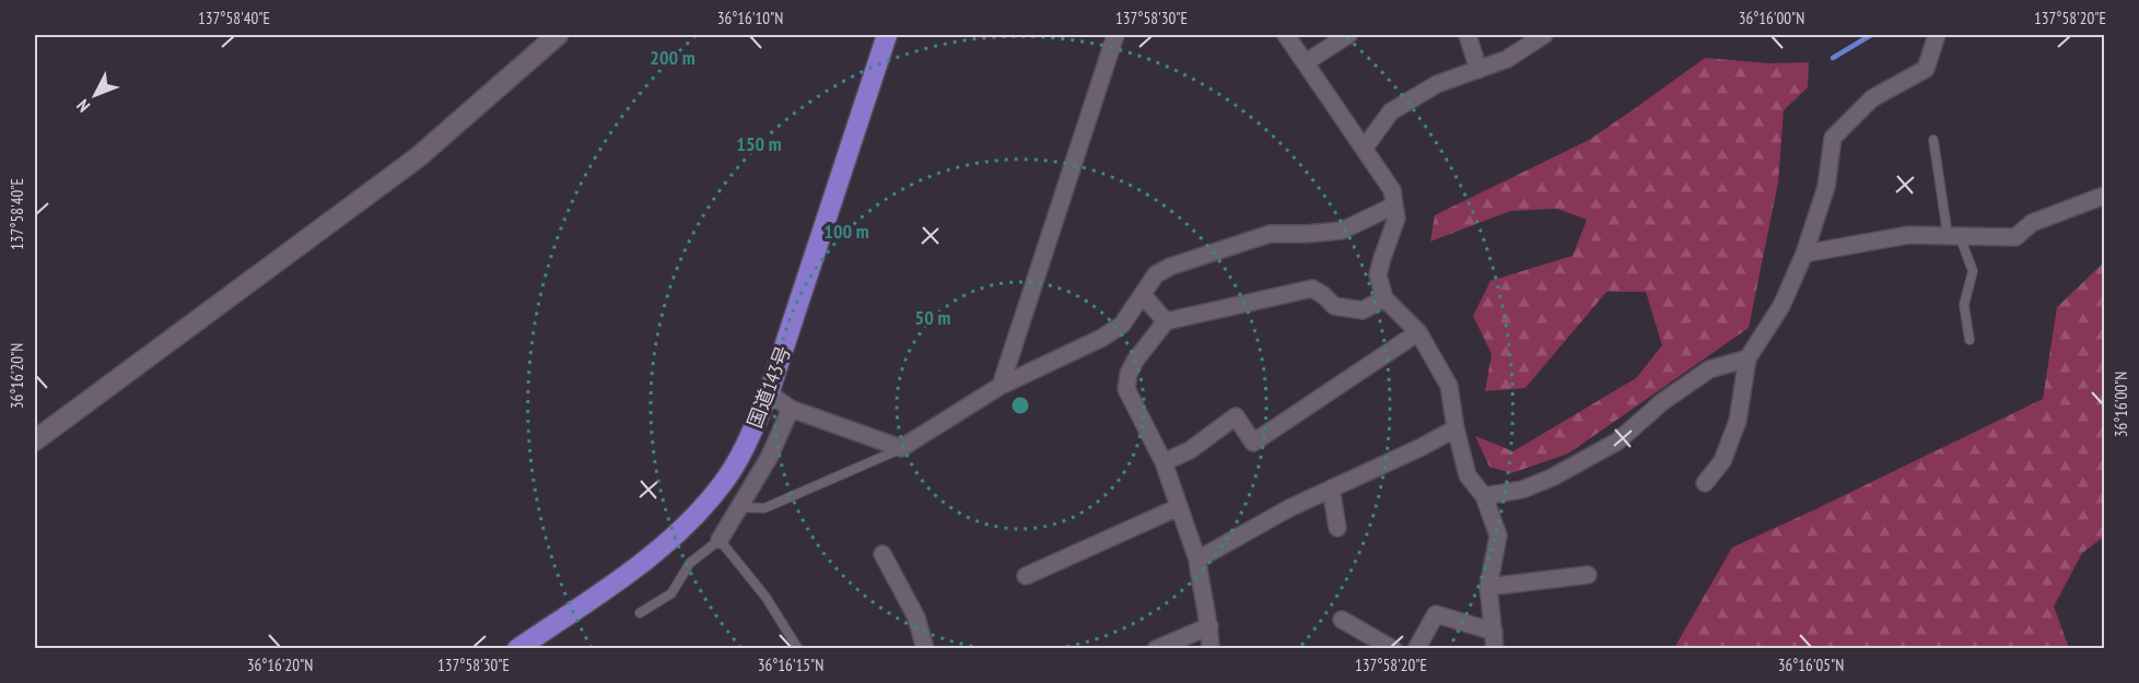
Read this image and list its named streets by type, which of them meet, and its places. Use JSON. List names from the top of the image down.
{
  "streets": {
    "highway": ["国道143号"]
  },
  "north": "bottom left",
  "coordinates": [
    "137°58'40\"E",
    "36°16'10\"N",
    "137°58'30\"E",
    "36°16'00\"N",
    "137°58'20\"E",
    "36°16'20\"N",
    "36°16'15\"N",
    "36°16'05\"N"
  ],
  "rings": [
    "200 m",
    "150 m",
    "100 m",
    "50 m"
  ]
}
